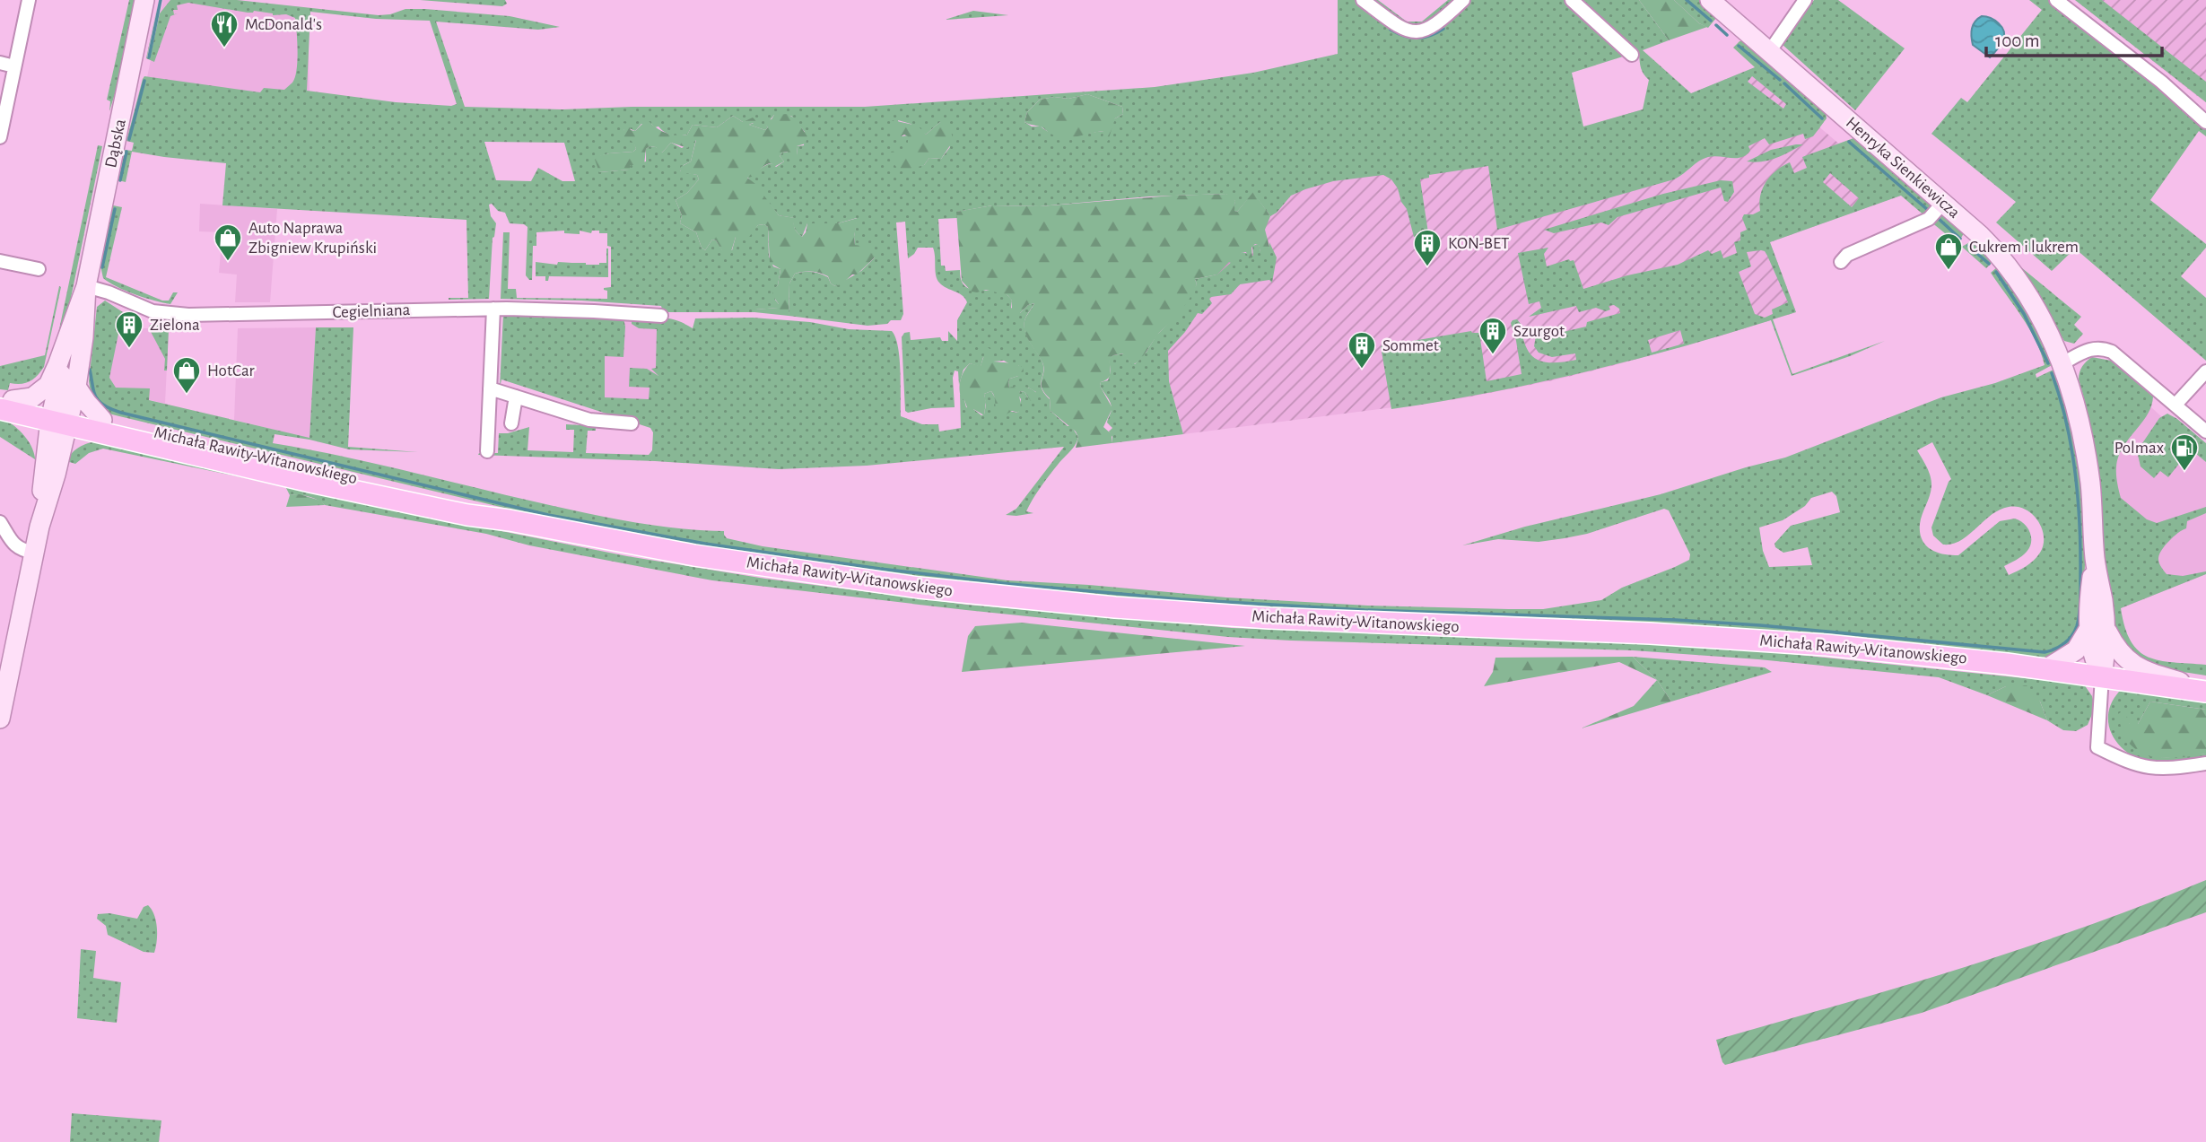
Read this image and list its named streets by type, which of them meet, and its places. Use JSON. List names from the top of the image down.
{
  "streets": {
    "main road": ["Michała Rawity-Witanowskiego"],
    "street": ["Dąbska", "Henryka Sienkiewicza", "Cegielniana"]
  },
  "crossings": [
    ["Dąbska", "Cegielniana"],
    ["Dąbska", "Michała Rawity-Witanowskiego"],
    ["Henryka Sienkiewicza", "Michała Rawity-Witanowskiego"]
  ],
  "places": {
    "restaurant": ["McDonald's"],
    "shop": ["Auto Naprawa Zbigniew Krupiński", "Cukrem i lukrem", "HotCar"],
    "building": [
      "KON-BET",
      "Zielona",
      "Szurgot",
      "Sommet"
    ],
    "fuel station": ["Polmax"]
  },
  "scale_bar": "100 m"
}
